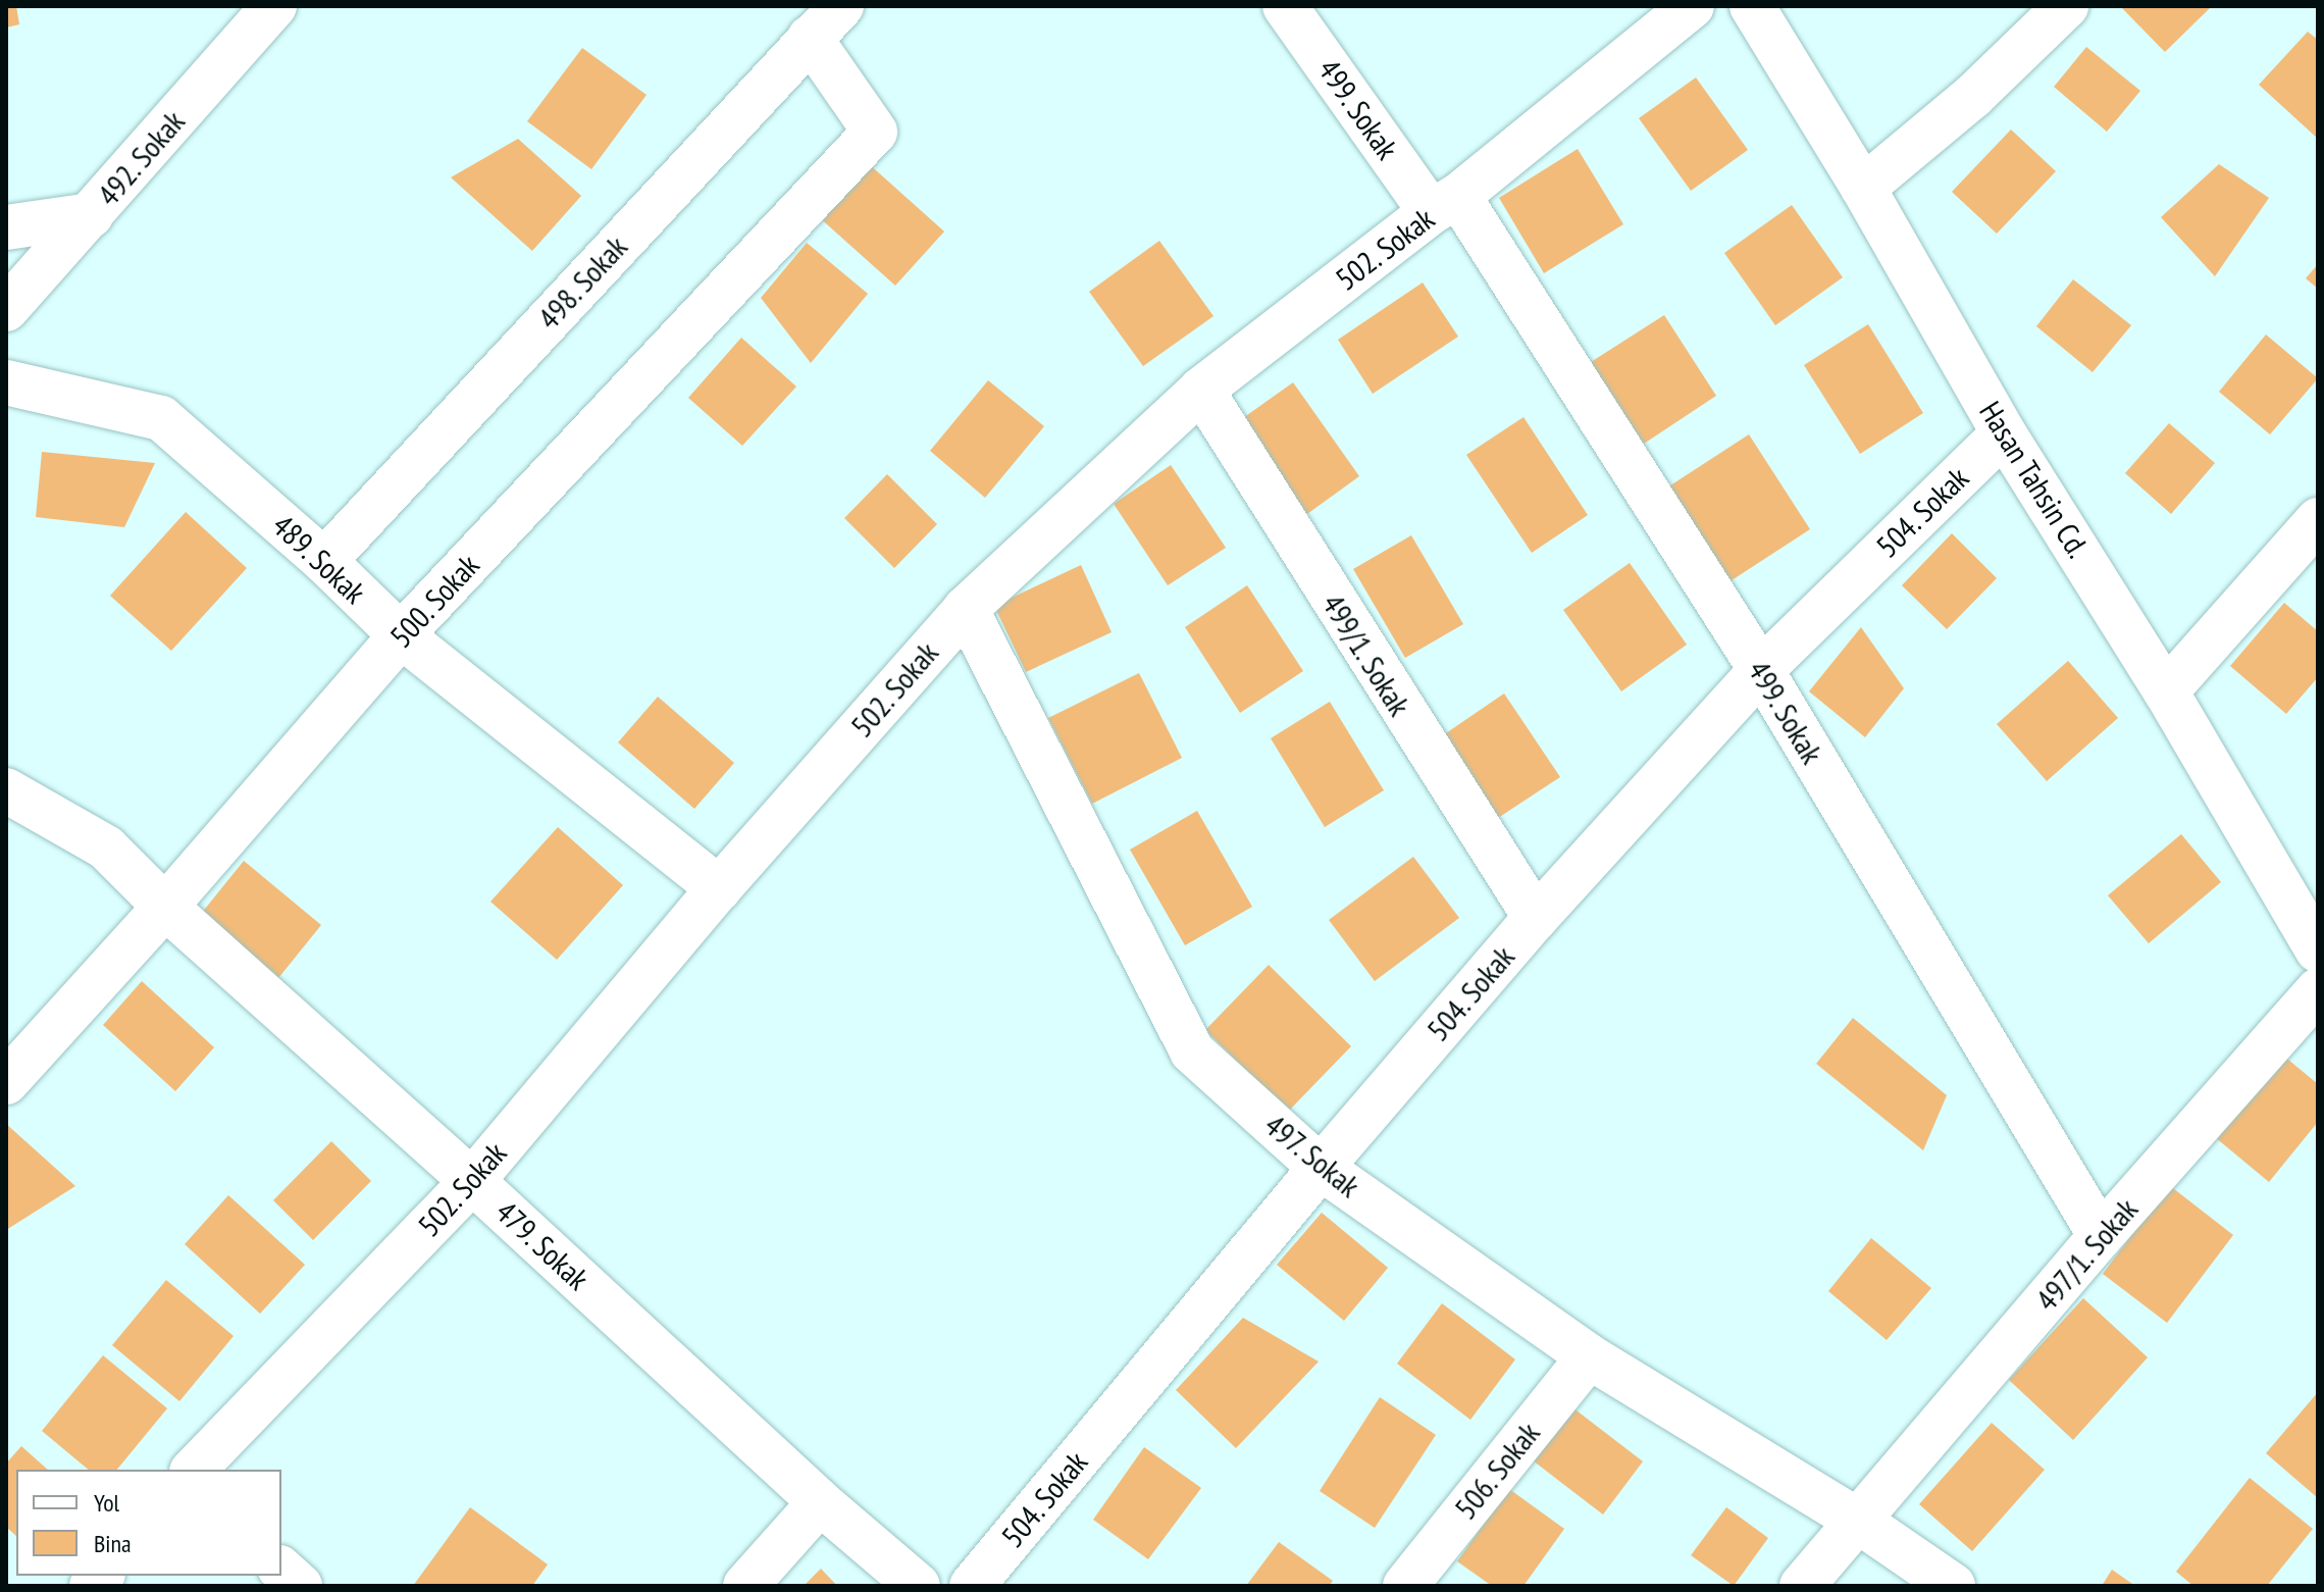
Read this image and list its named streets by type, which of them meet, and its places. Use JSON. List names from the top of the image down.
{
  "streets": {
    "street": [
      "499. Sokak",
      "492. Sokak",
      "502. Sokak",
      "498. Sokak",
      "Hasan Tahsin Cd.",
      "504. Sokak",
      "489. Sokak",
      "500. Sokak",
      "499/1. Sokak",
      "497. Sokak",
      "479. Sokak",
      "497/1. Sokak",
      "506. Sokak"
    ]
  },
  "crossings": [
    ["499. Sokak", "502. Sokak"],
    ["499. Sokak", "504. Sokak"],
    ["499. Sokak", "497/1. Sokak"],
    ["502. Sokak", "489. Sokak"],
    ["502. Sokak", "499/1. Sokak"],
    ["502. Sokak", "497. Sokak"],
    ["502. Sokak", "479. Sokak"],
    ["498. Sokak", "489. Sokak"],
    ["498. Sokak", "500. Sokak"],
    ["Hasan Tahsin Cd.", "504. Sokak"],
    ["504. Sokak", "499/1. Sokak"],
    ["504. Sokak", "497. Sokak"],
    ["489. Sokak", "500. Sokak"],
    ["500. Sokak", "479. Sokak"],
    ["497. Sokak", "497/1. Sokak"],
    ["497. Sokak", "506. Sokak"]
  ],
  "legend": ["Yol", "Bina"]
}
